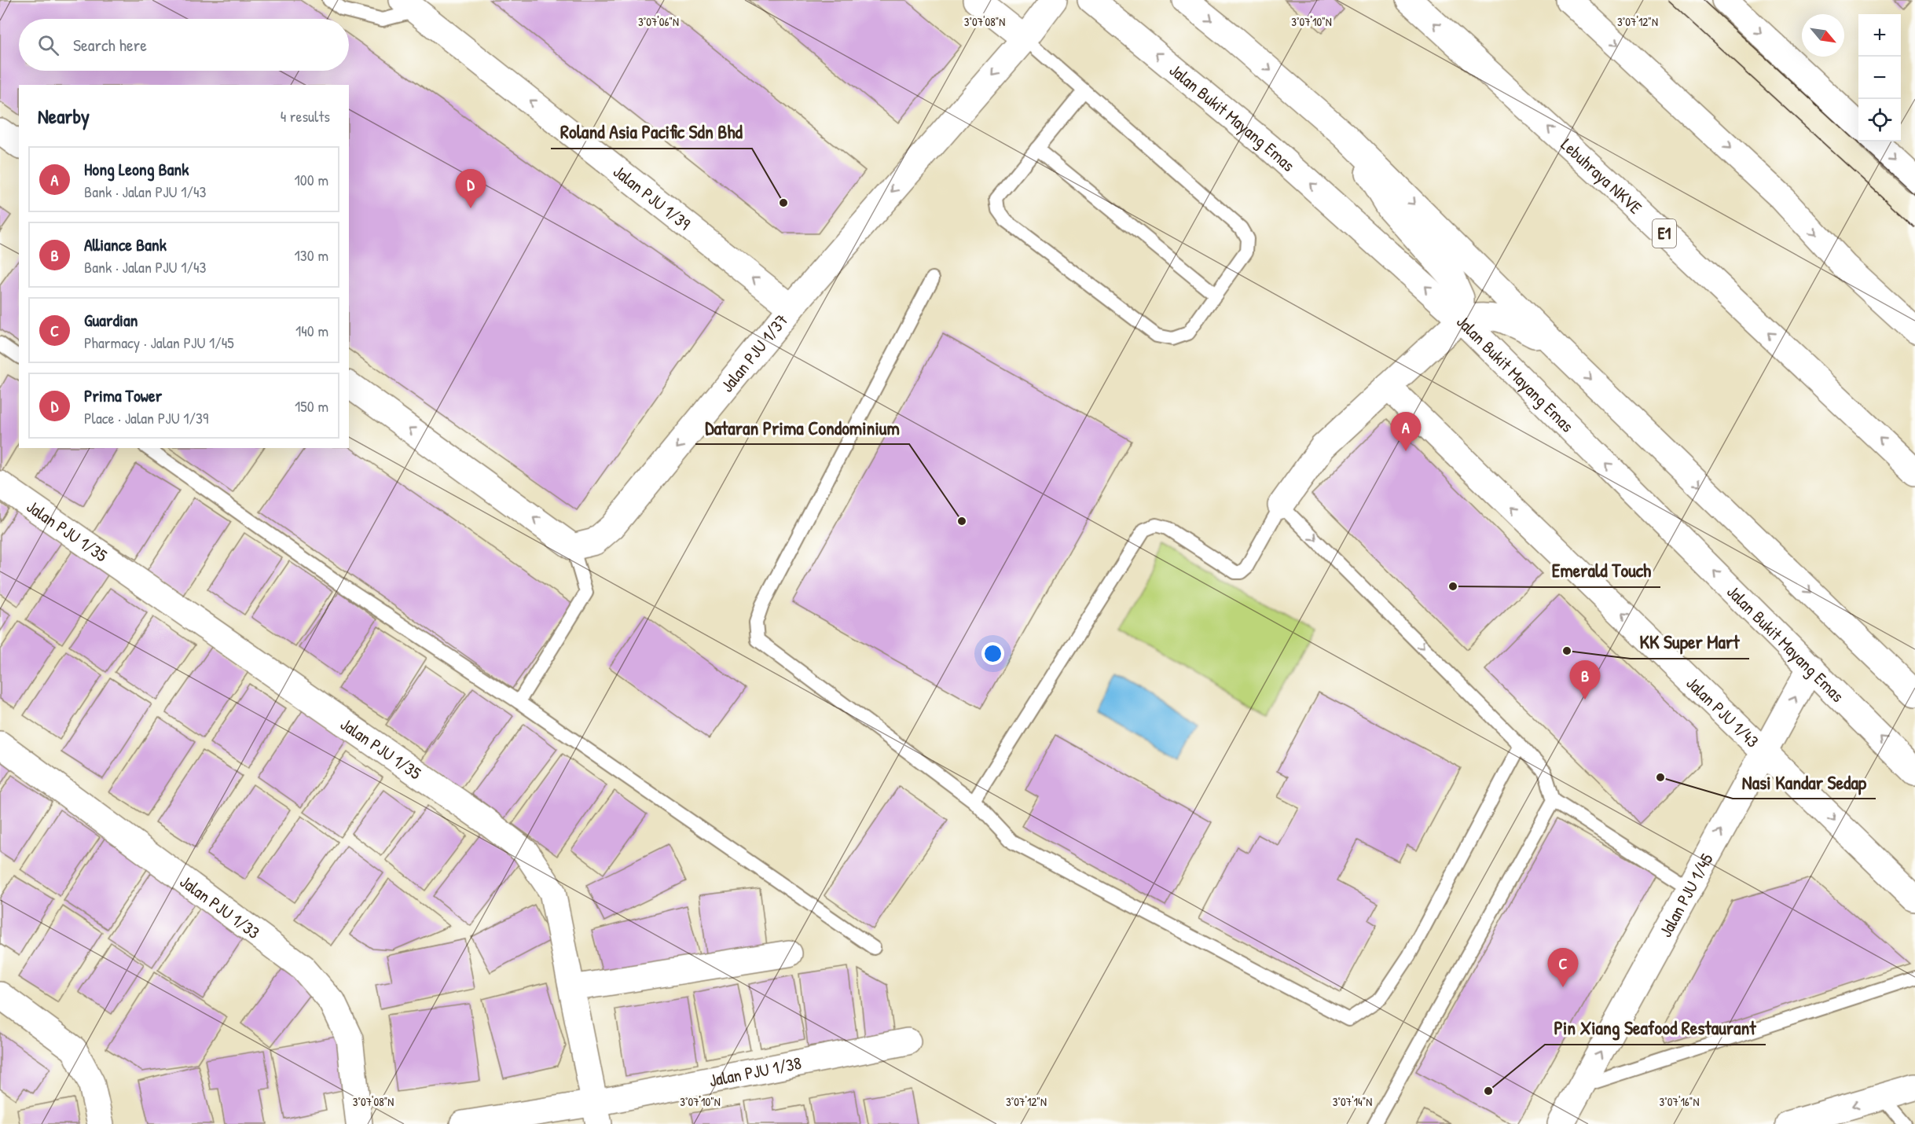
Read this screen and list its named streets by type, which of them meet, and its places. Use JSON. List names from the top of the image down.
{
  "streets": {
    "main road": [
      "Jalan Bukit Mayang Emas",
      "Lebuhraya NKVE",
      "Jalan PJU 1/39",
      "E1",
      "Jalan PJU 1/37",
      "Jalan PJU 1/35",
      "Jalan PJU 1/43",
      "Jalan PJU 1/45",
      "Jalan PJU 1/33",
      "Jalan PJU 1/38"
    ]
  },
  "crossings": [
    ["Jalan Bukit Mayang Emas", "Jalan PJU 1/45"],
    ["Jalan PJU 1/39", "Jalan PJU 1/37"],
    ["Jalan PJU 1/35", "Jalan PJU 1/38"],
    ["Jalan PJU 1/43", "Jalan PJU 1/45"]
  ],
  "one_way": ["Jalan PJU 1/39", "Jalan PJU 1/37", "Jalan PJU 1/45"],
  "places": [
    "Roland Asia Pacific Sdn Bhd",
    "Dataran Prima Condominium",
    "Emerald Touch",
    "KK Super Mart",
    "Nasi Kandar Sedap",
    "Pin Xiang Seafood Restaurant"
  ],
  "north": "bottom right",
  "page": {
    "map_buttons": ["+", "−"],
    "search": "Search here",
    "heading": ["Nearby", "4 results"],
    "list": [
      {
        "mark": "A",
        "name": "Hong Leong Bank",
        "note": "Bank · Jalan PJU 1/43",
        "value": "100 m"
      },
      {
        "mark": "B",
        "name": "Alliance Bank",
        "note": "Bank · Jalan PJU 1/43",
        "value": "130 m"
      },
      {
        "mark": "C",
        "name": "Guardian",
        "note": "Pharmacy · Jalan PJU 1/45",
        "value": "140 m"
      },
      {
        "mark": "D",
        "name": "Prima Tower",
        "note": "Place · Jalan PJU 1/39",
        "value": "150 m"
      }
    ],
    "pins": [
      "D",
      "A",
      "B",
      "C"
    ]
  },
  "coordinates": [
    "3°07'06\"N",
    "3°07'08\"N",
    "3°07'10\"N",
    "3°07'12\"N",
    "3°07'14\"N",
    "3°07'16\"N"
  ]
}
